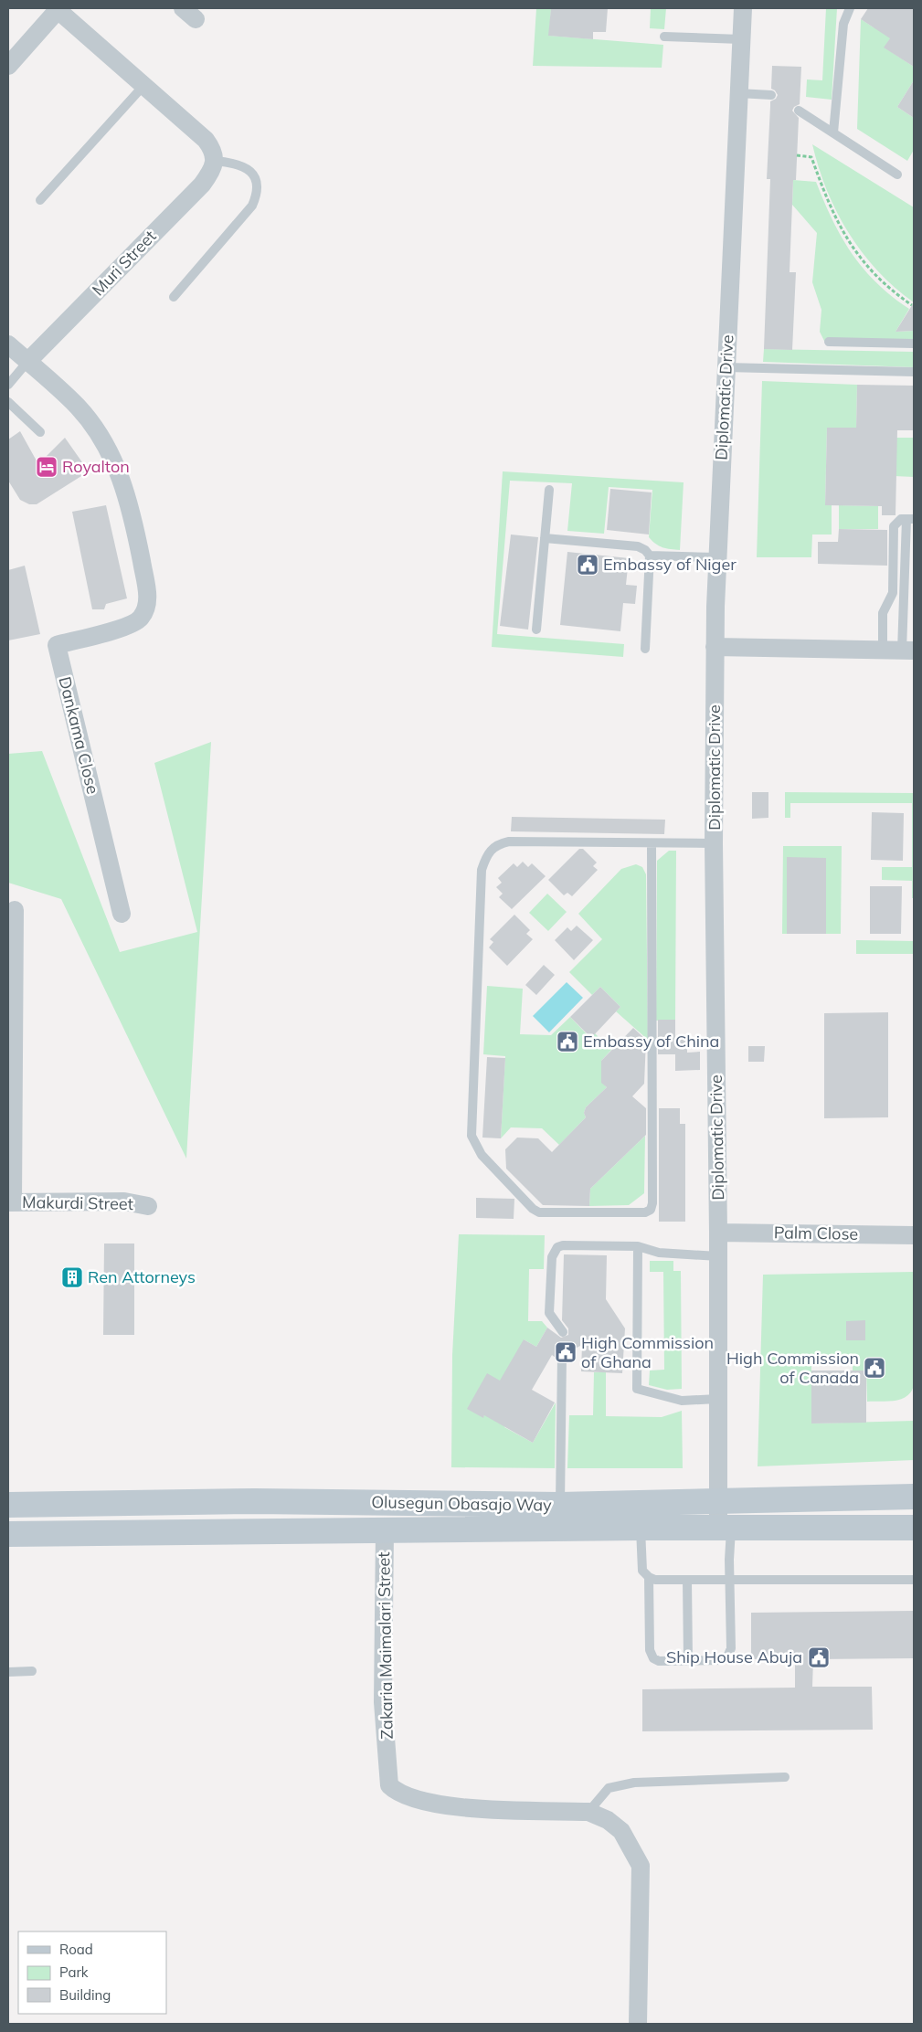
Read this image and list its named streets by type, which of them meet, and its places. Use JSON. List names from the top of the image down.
{
  "streets": {
    "main road": ["Olusegun Obasajo Way"],
    "street": [
      "Muri Street",
      "Diplomatic Drive",
      "Dankama Close",
      "Makurdi Street",
      "Palm Close",
      "Zakaria Maimalari Street"
    ]
  },
  "crossings": [
    ["Muri Street", "Dankama Close"],
    ["Diplomatic Drive", "Palm Close"],
    ["Diplomatic Drive", "Olusegun Obasajo Way"],
    ["Olusegun Obasajo Way", "Zakaria Maimalari Street"]
  ],
  "places": {
    "hotel": ["Royalton"],
    "public building": [
      "Embassy of Niger",
      "Embassy of China",
      "High Commission of Ghana",
      "High Commission of Canada",
      "Ship House Abuja"
    ],
    "building": ["Ren Attorneys"]
  },
  "legend": ["Road", "Park", "Building"]
}
